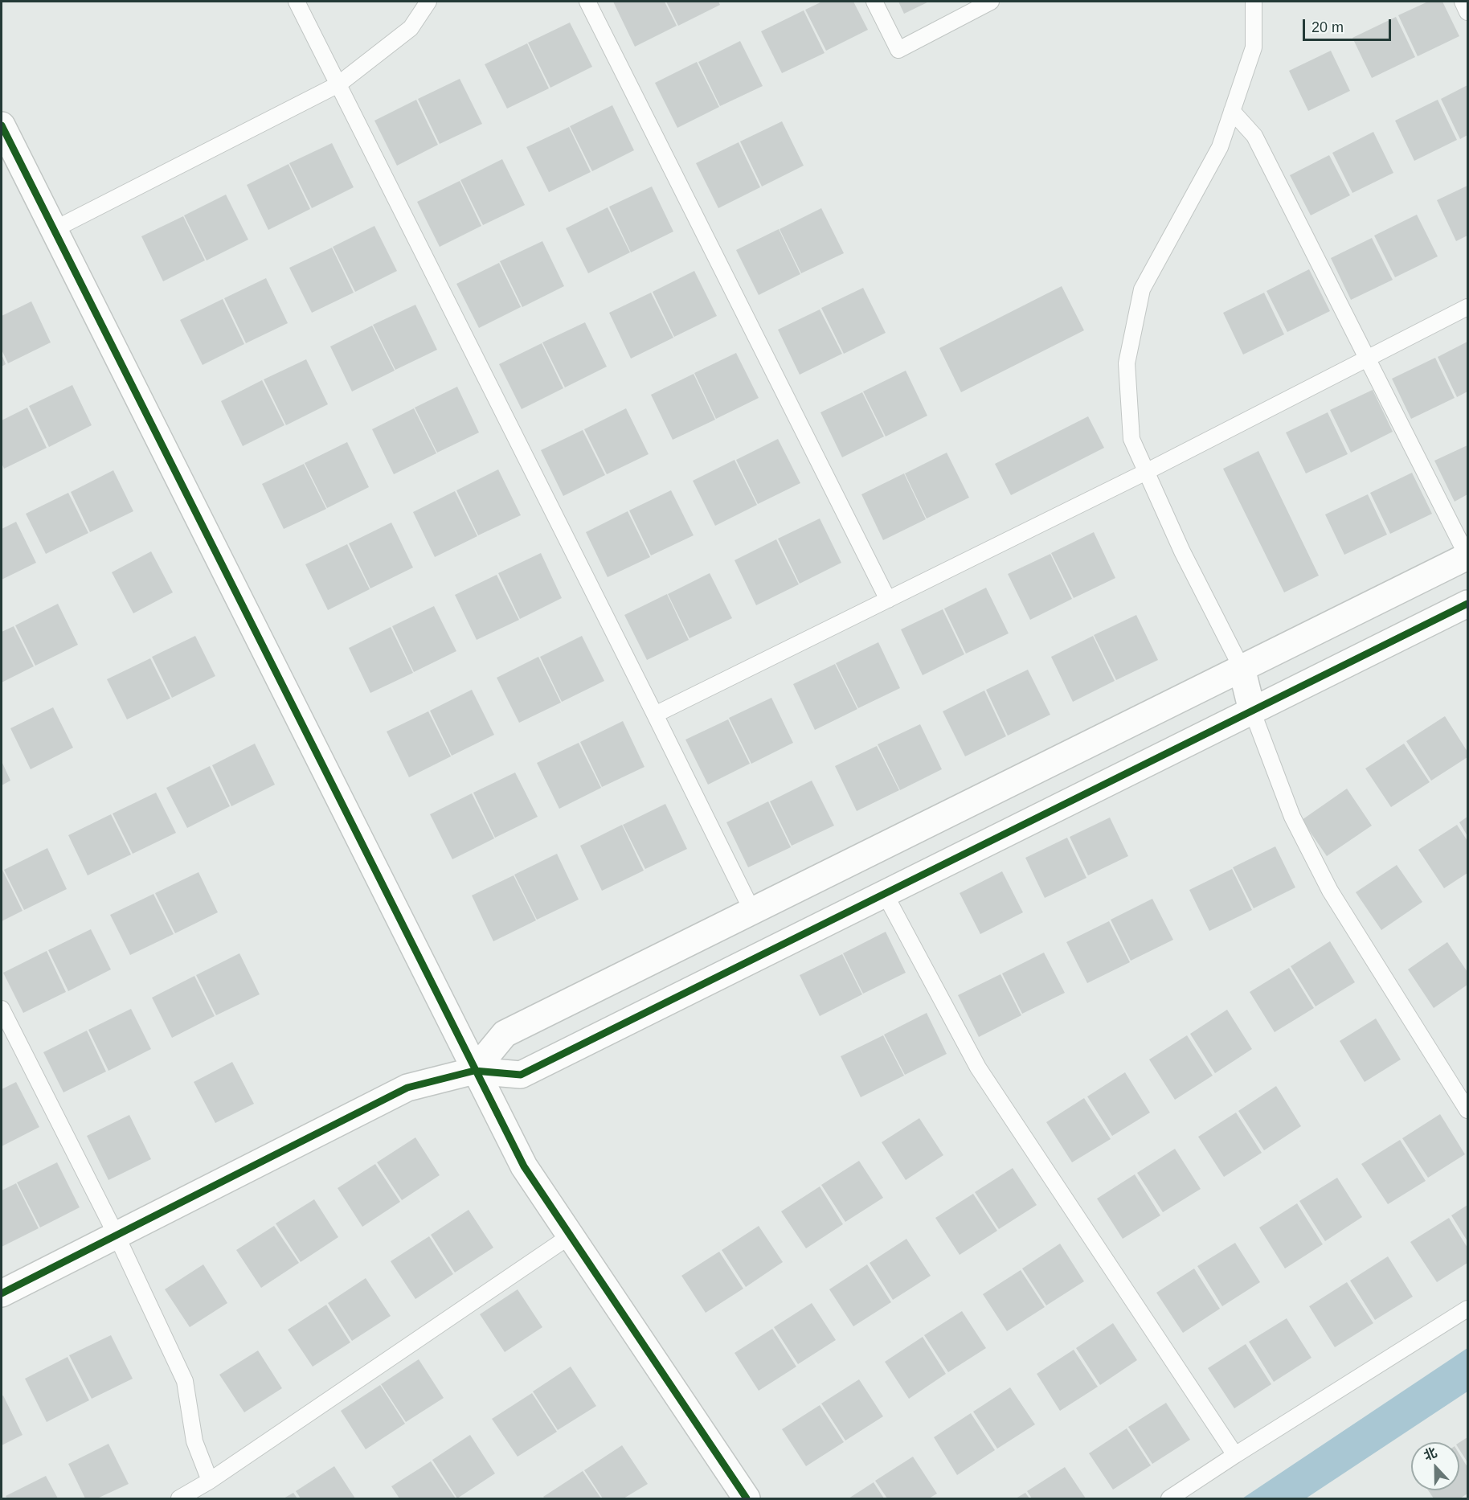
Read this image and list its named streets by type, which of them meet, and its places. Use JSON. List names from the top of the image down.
{
  "scale_bar": "20 m",
  "north": "top"
}
